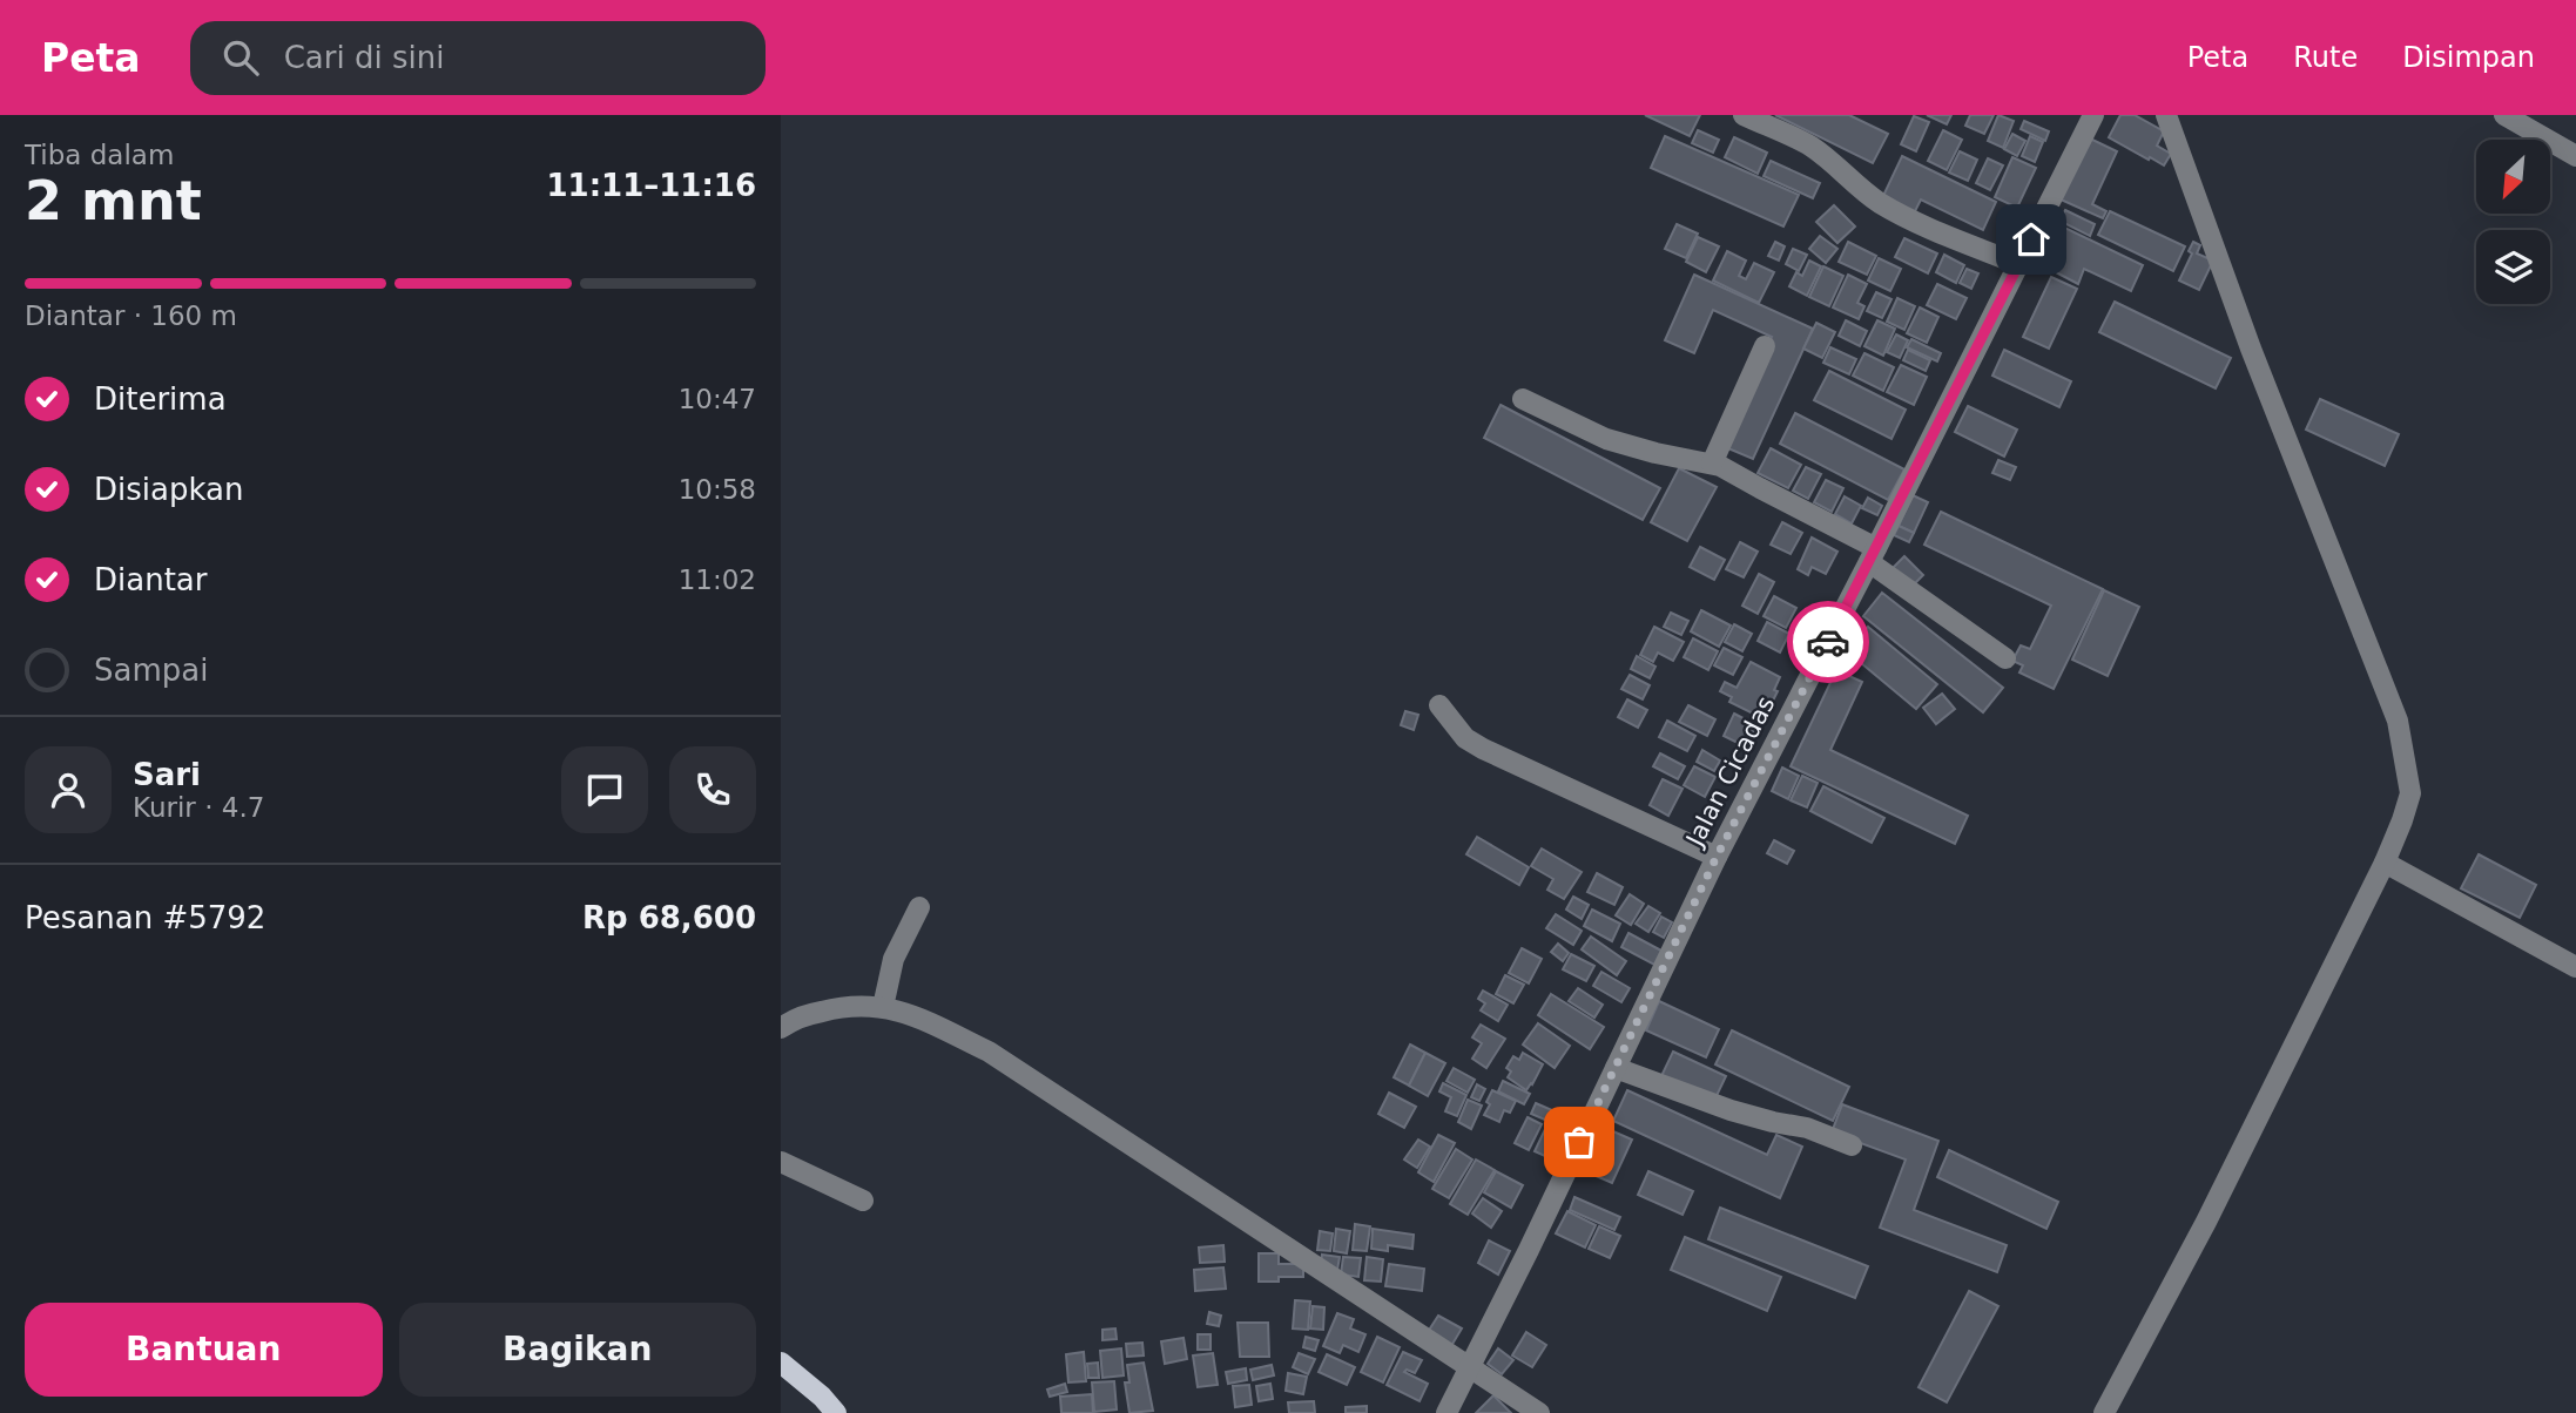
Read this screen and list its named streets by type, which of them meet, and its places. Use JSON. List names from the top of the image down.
{
  "streets": {
    "street": ["Jalan Cicadas"]
  },
  "north": "bottom left",
  "page": {
    "header": "Peta",
    "search": "Cari di sini",
    "nav": ["Peta", "Rute", "Disimpan"],
    "heading": ["2 mnt", "Tiba dalam", "11:11–11:16"],
    "panel": [
      "Sari",
      "Kurir · 4.7",
      "Pesanan #5792",
      "Rp 68,600"
    ],
    "bar": "Diantar · 160 m",
    "list": [
      ["Diterima", "10:47"],
      ["Disiapkan", "10:58"],
      ["Diantar", "11:02"],
      "Sampai"
    ],
    "buttons": ["Bantuan", "Bagikan"]
  }
}
